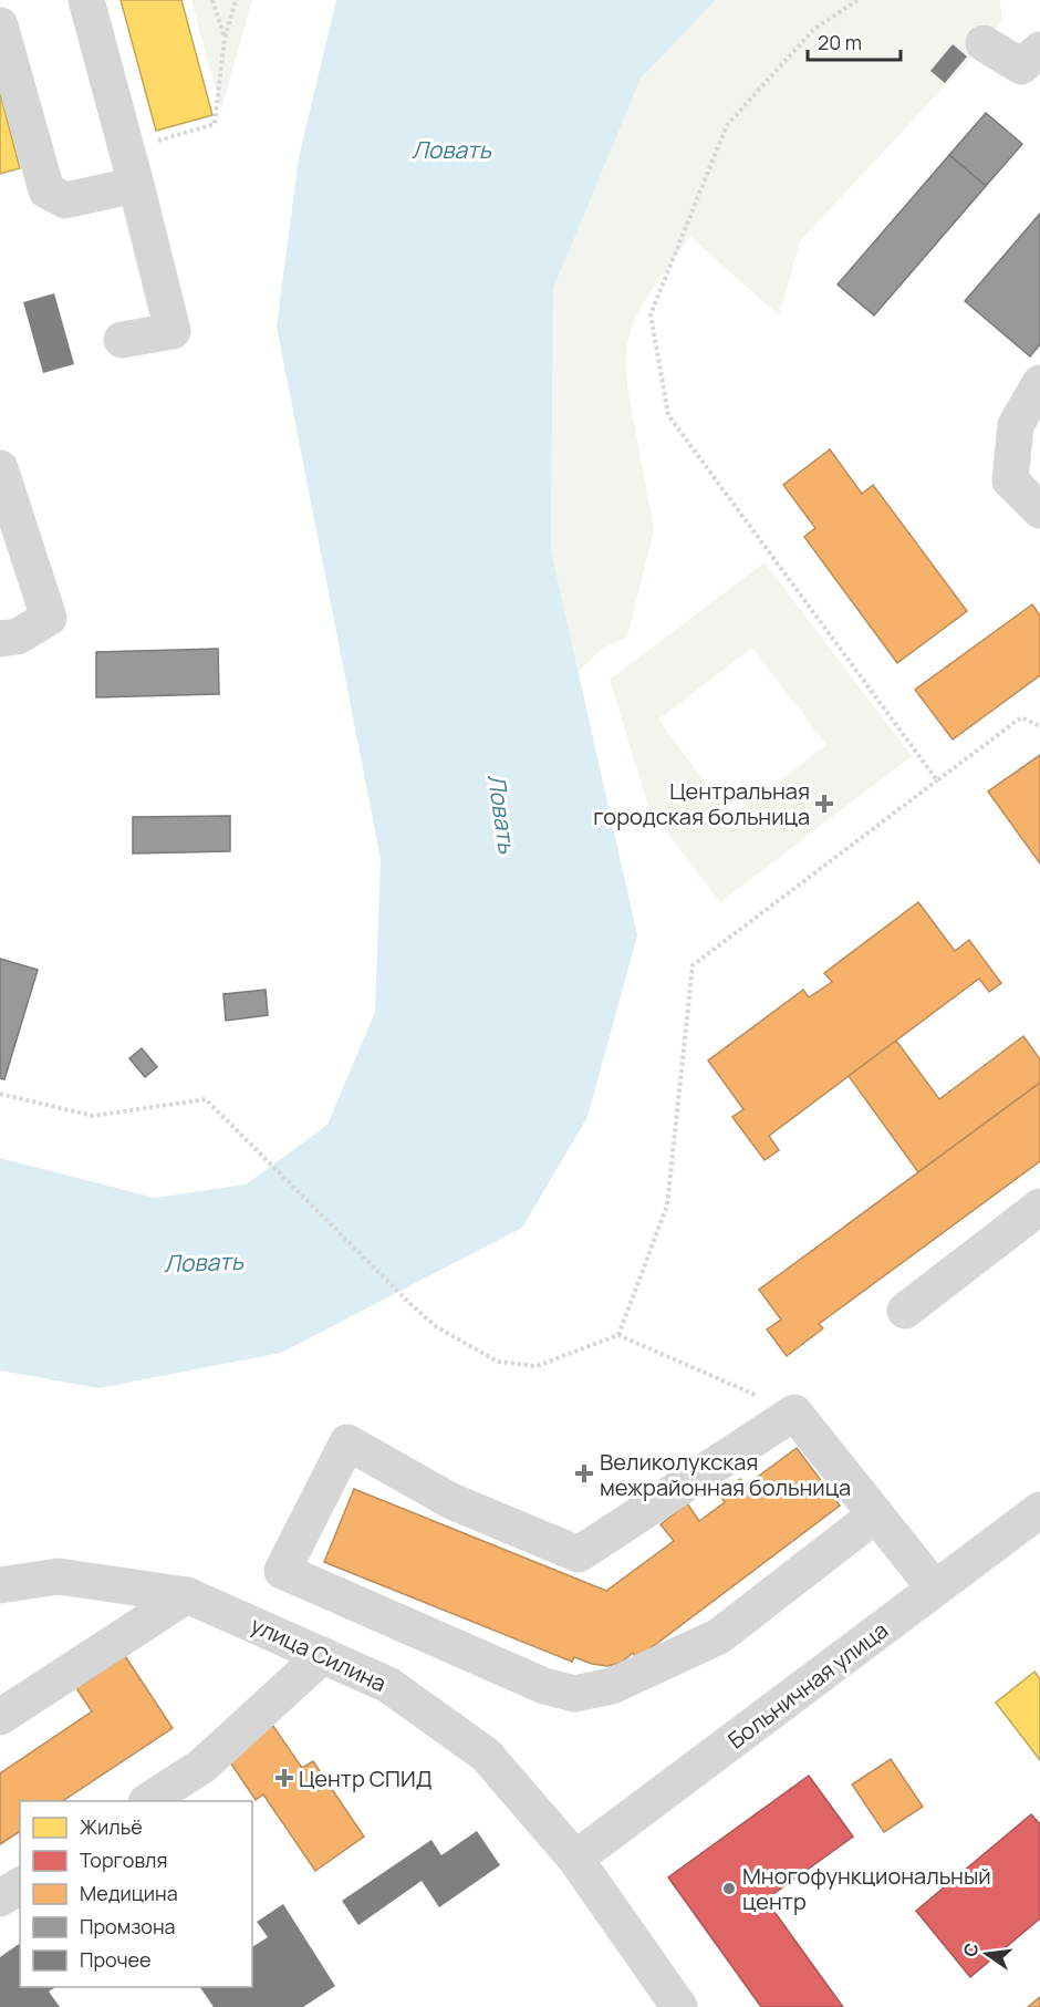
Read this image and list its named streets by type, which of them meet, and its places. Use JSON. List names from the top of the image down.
{
  "streets": {
    "street": ["улица Силина", "Больничная улица"]
  },
  "crossings": [
    ["улица Силина", "Больничная улица"]
  ],
  "water": ["Ловать"],
  "places": {
    "health": ["Центральная городская больница", "Великолукская межрайонная больница", "Центр СПИД"],
    "other": ["Многофункциональный центр"]
  },
  "legend": [
    "Жильё",
    "Торговля",
    "Медицина",
    "Промзона",
    "Прочее"
  ],
  "scale_bar": "20 m",
  "north": "left"
}
